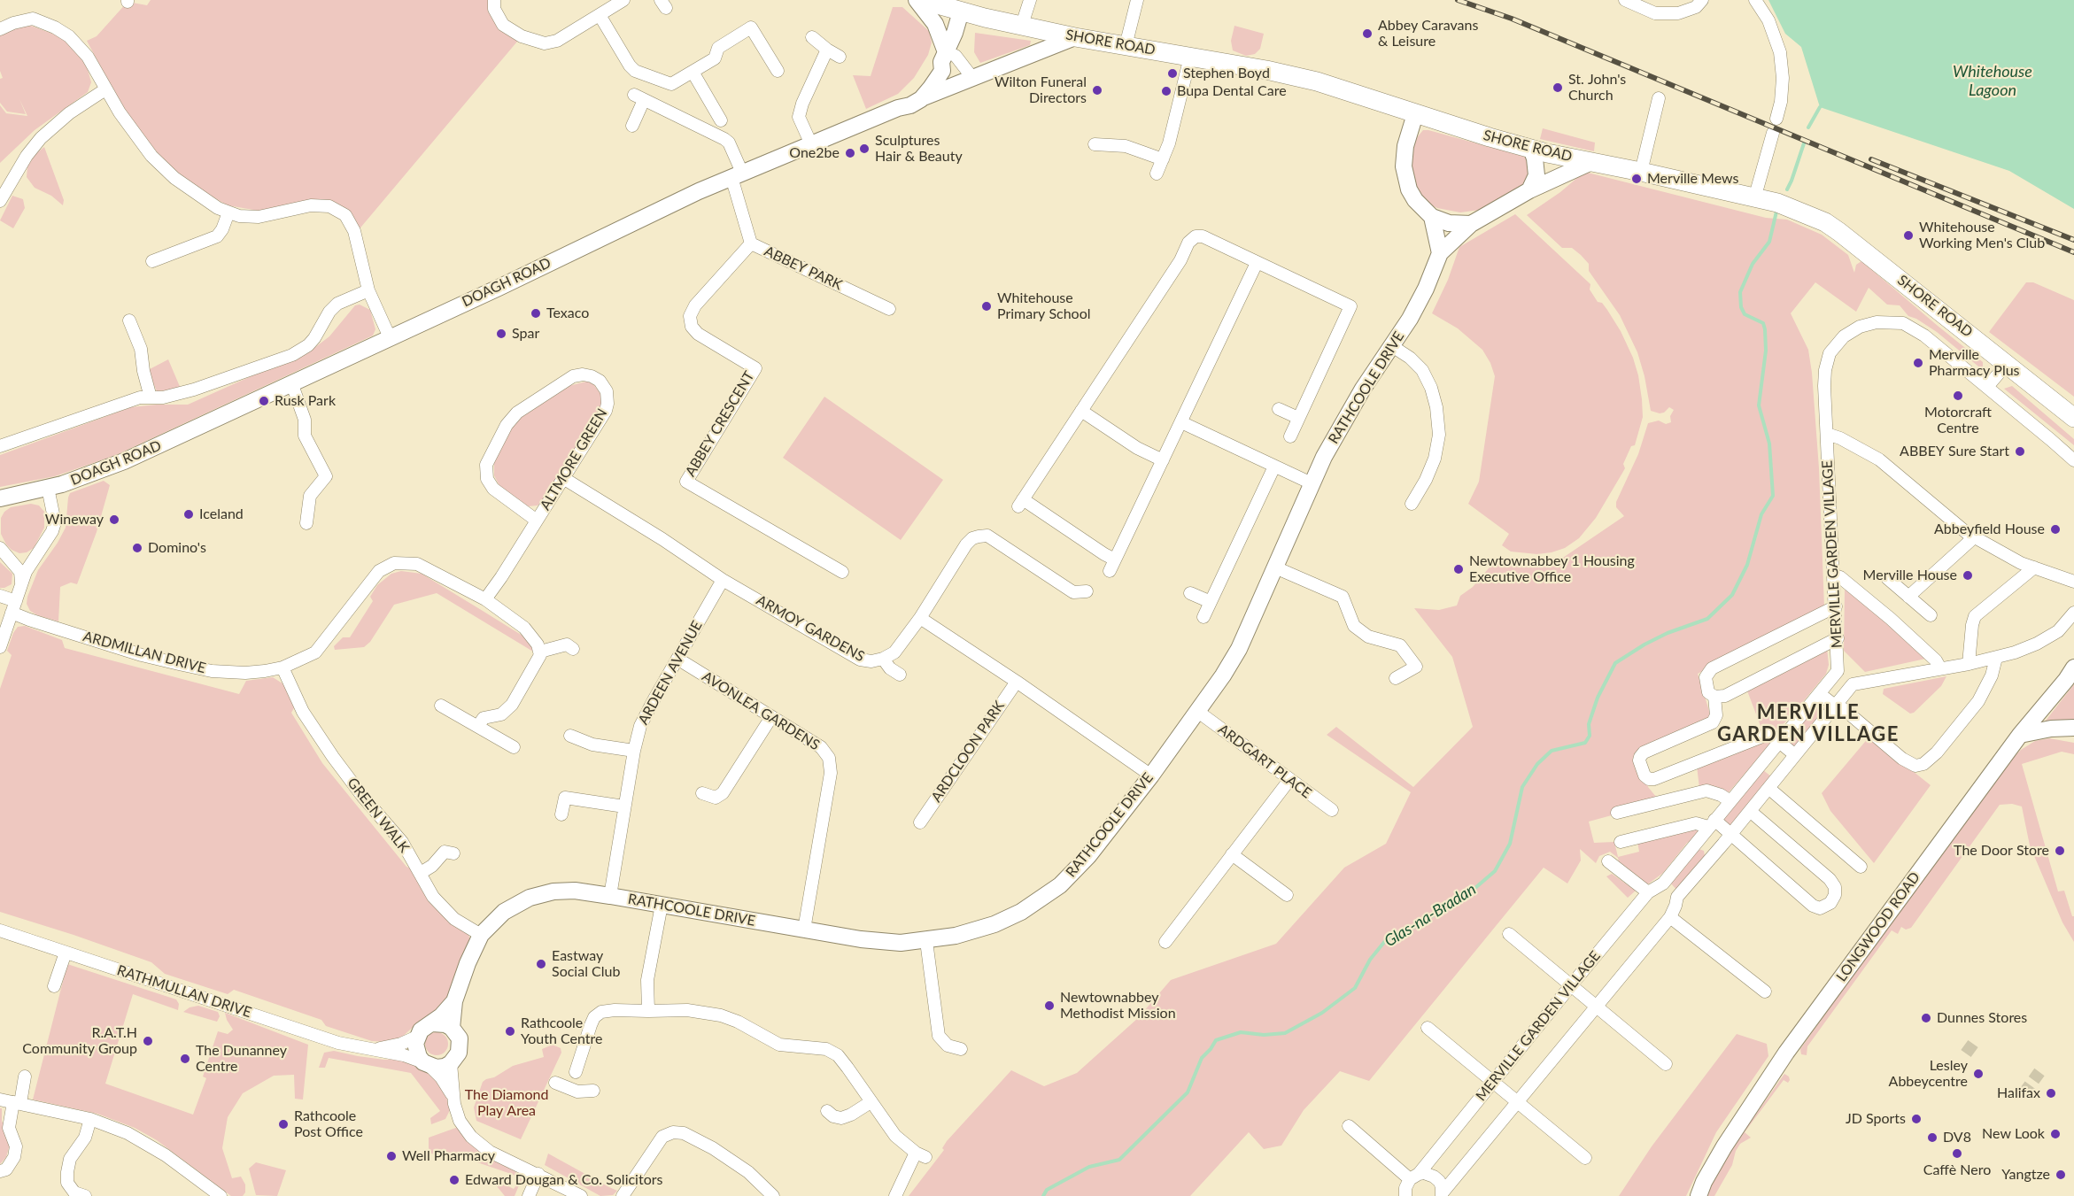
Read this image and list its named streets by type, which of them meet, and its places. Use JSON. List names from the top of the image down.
{
  "streets": {
    "main road": ["SHORE ROAD"],
    "street": [
      "ABBEY PARK",
      "DOAGH ROAD",
      "RATHCOOLE DRIVE",
      "ABBEY CRESCENT",
      "ALTMORE GREEN",
      "MERVILLE GARDEN VILLAGE",
      "ARMOY GARDENS",
      "ARDMILLAN DRIVE",
      "ARDEEN AVENUE",
      "AVONLEA GARDENS",
      "ARDCLOON PARK",
      "ARDGART PLACE",
      "GREEN WALK",
      "LONGWOOD ROAD",
      "RATHMULLAN DRIVE"
    ]
  },
  "crossings": [
    ["SHORE ROAD", "DOAGH ROAD"],
    ["SHORE ROAD", "RATHCOOLE DRIVE"],
    ["ABBEY PARK", "DOAGH ROAD"],
    ["ABBEY PARK", "ABBEY CRESCENT"],
    ["RATHCOOLE DRIVE", "ARDEEN AVENUE"],
    ["RATHCOOLE DRIVE", "AVONLEA GARDENS"],
    ["RATHCOOLE DRIVE", "ARDGART PLACE"],
    ["RATHCOOLE DRIVE", "GREEN WALK"],
    ["RATHCOOLE DRIVE", "RATHMULLAN DRIVE"],
    ["ALTMORE GREEN", "ARMOY GARDENS"],
    ["ALTMORE GREEN", "ARDMILLAN DRIVE"],
    ["ARMOY GARDENS", "ARDEEN AVENUE"],
    ["ARDMILLAN DRIVE", "GREEN WALK"],
    ["ARDEEN AVENUE", "AVONLEA GARDENS"]
  ],
  "districts": ["MERVILLE GARDEN VILLAGE"],
  "water": ["Whitehouse Lagoon", "Glas-na-Bradan"],
  "parks": ["The Diamond Play Area"],
  "places": [
    "Abbey Caravans & Leisure",
    "Stephen Boyd",
    "St. John's Church",
    "Wilton Funeral Directors",
    "Bupa Dental Care",
    "Sculptures Hair & Beauty",
    "One2be",
    "Merville Mews",
    "Whitehouse Working Men's Club",
    "Whitehouse Primary School",
    "Texaco",
    "Spar",
    "Merville Pharmacy Plus",
    "Motorcraft Centre",
    "Rusk Park",
    "ABBEY Sure Start",
    "Iceland",
    "Wineway",
    "Abbeyfield House",
    "Domino's",
    "Newtownabbey 1 Housing Executive Office",
    "Merville House",
    "The Door Store",
    "Eastway Social Club",
    "Newtownabbey Methodist Mission",
    "Dunnes Stores",
    "Rathcoole Youth Centre",
    "R.A.T.H Community Group",
    "The Dunanney Centre",
    "Lesley Abbeycentre",
    "Halifax",
    "JD Sports",
    "Rathcoole Post Office",
    "New Look",
    "DV8",
    "Caffè Nero",
    "Well Pharmacy",
    "Yangtze",
    "Edward Dougan & Co. Solicitors"
  ]
}
